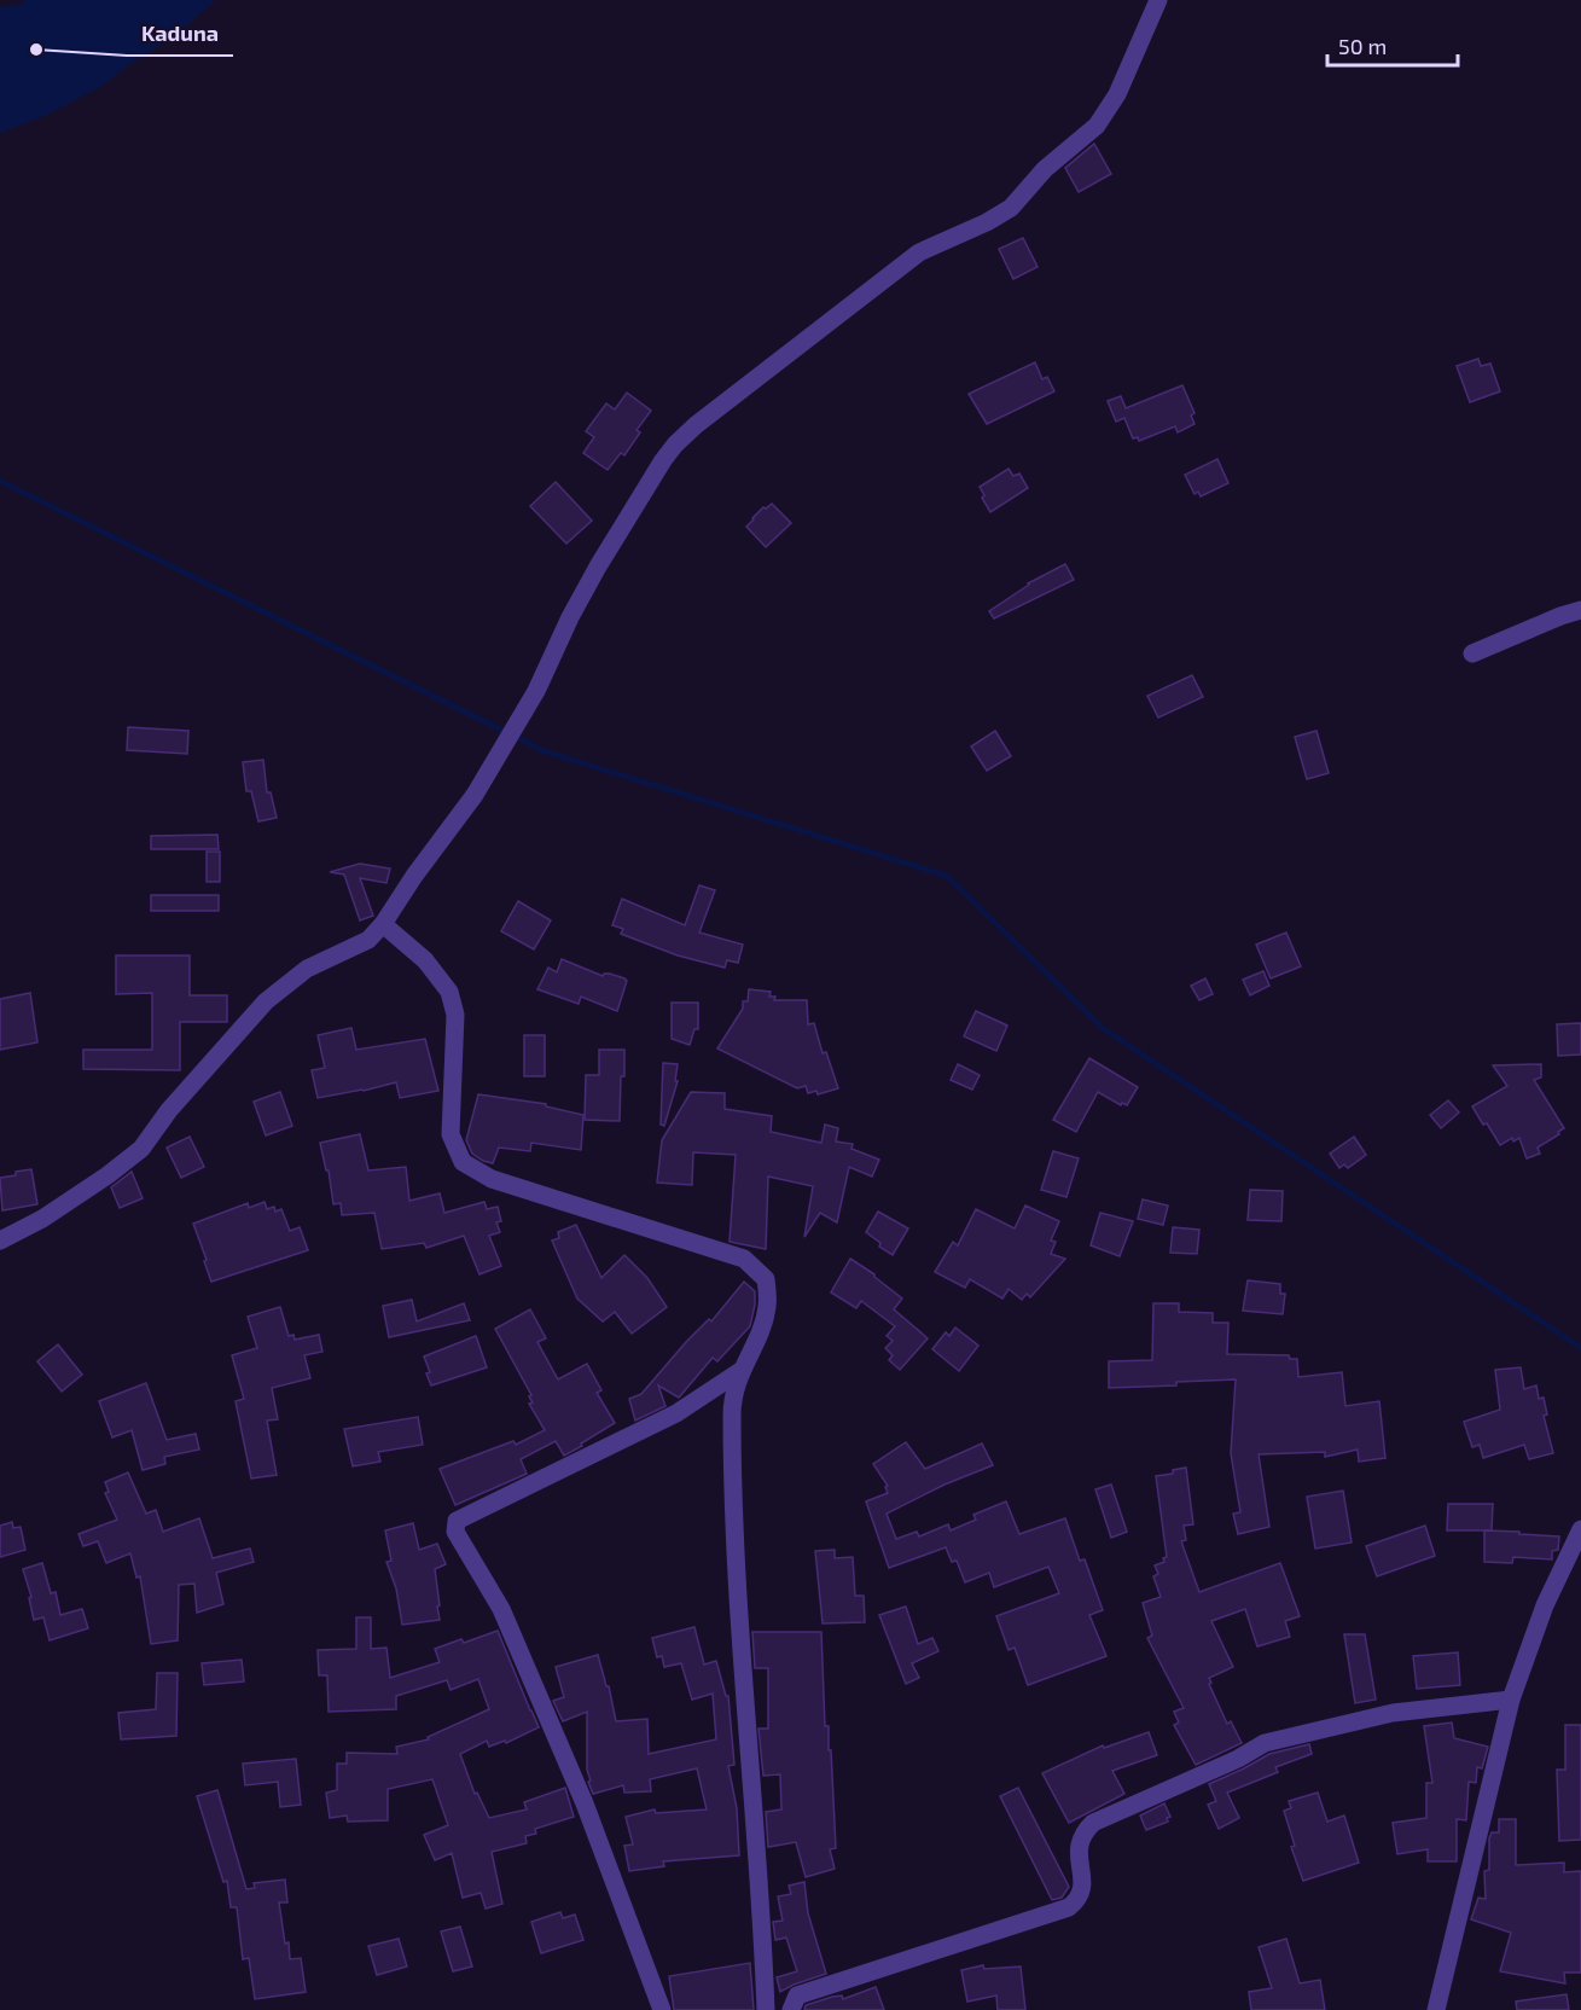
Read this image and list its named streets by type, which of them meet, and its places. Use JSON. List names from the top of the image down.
{
  "places": ["Kaduna"],
  "scale_bar": "50 m"
}
